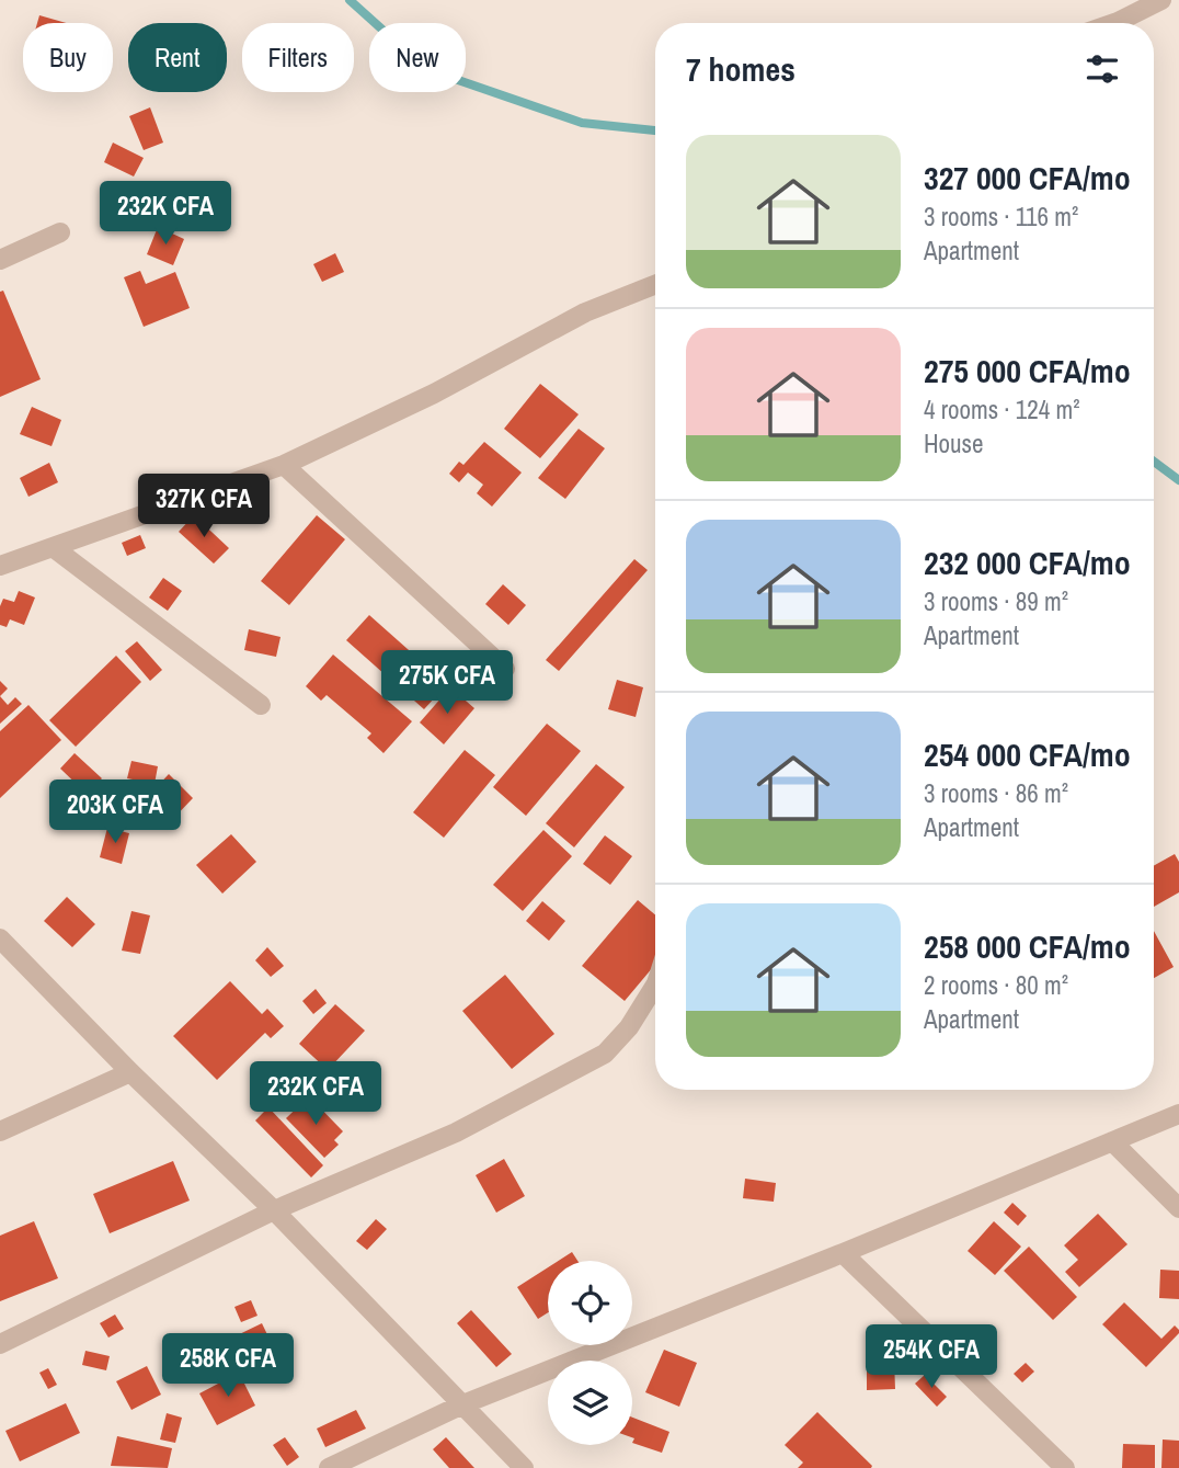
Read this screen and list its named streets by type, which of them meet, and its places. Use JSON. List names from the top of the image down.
{
  "page": {
    "chip": [
      "Buy",
      "Rent",
      "Filters",
      "New"
    ],
    "heading": "7 homes",
    "list": [
      {
        "name": "327 000 CFA/mo",
        "note": "3 rooms · 116 m² · Apartment"
      },
      {
        "name": "275 000 CFA/mo",
        "note": "4 rooms · 124 m² · House"
      },
      {
        "name": "232 000 CFA/mo",
        "note": "3 rooms · 89 m² · Apartment"
      },
      {
        "name": "254 000 CFA/mo",
        "note": "3 rooms · 86 m² · Apartment"
      },
      {
        "name": "258 000 CFA/mo",
        "note": "2 rooms · 80 m² · Apartment"
      }
    ],
    "price": [
      "232K CFA",
      "327K CFA",
      "275K CFA",
      "203K CFA",
      "232K CFA",
      "254K CFA",
      "258K CFA"
    ]
  }
}
